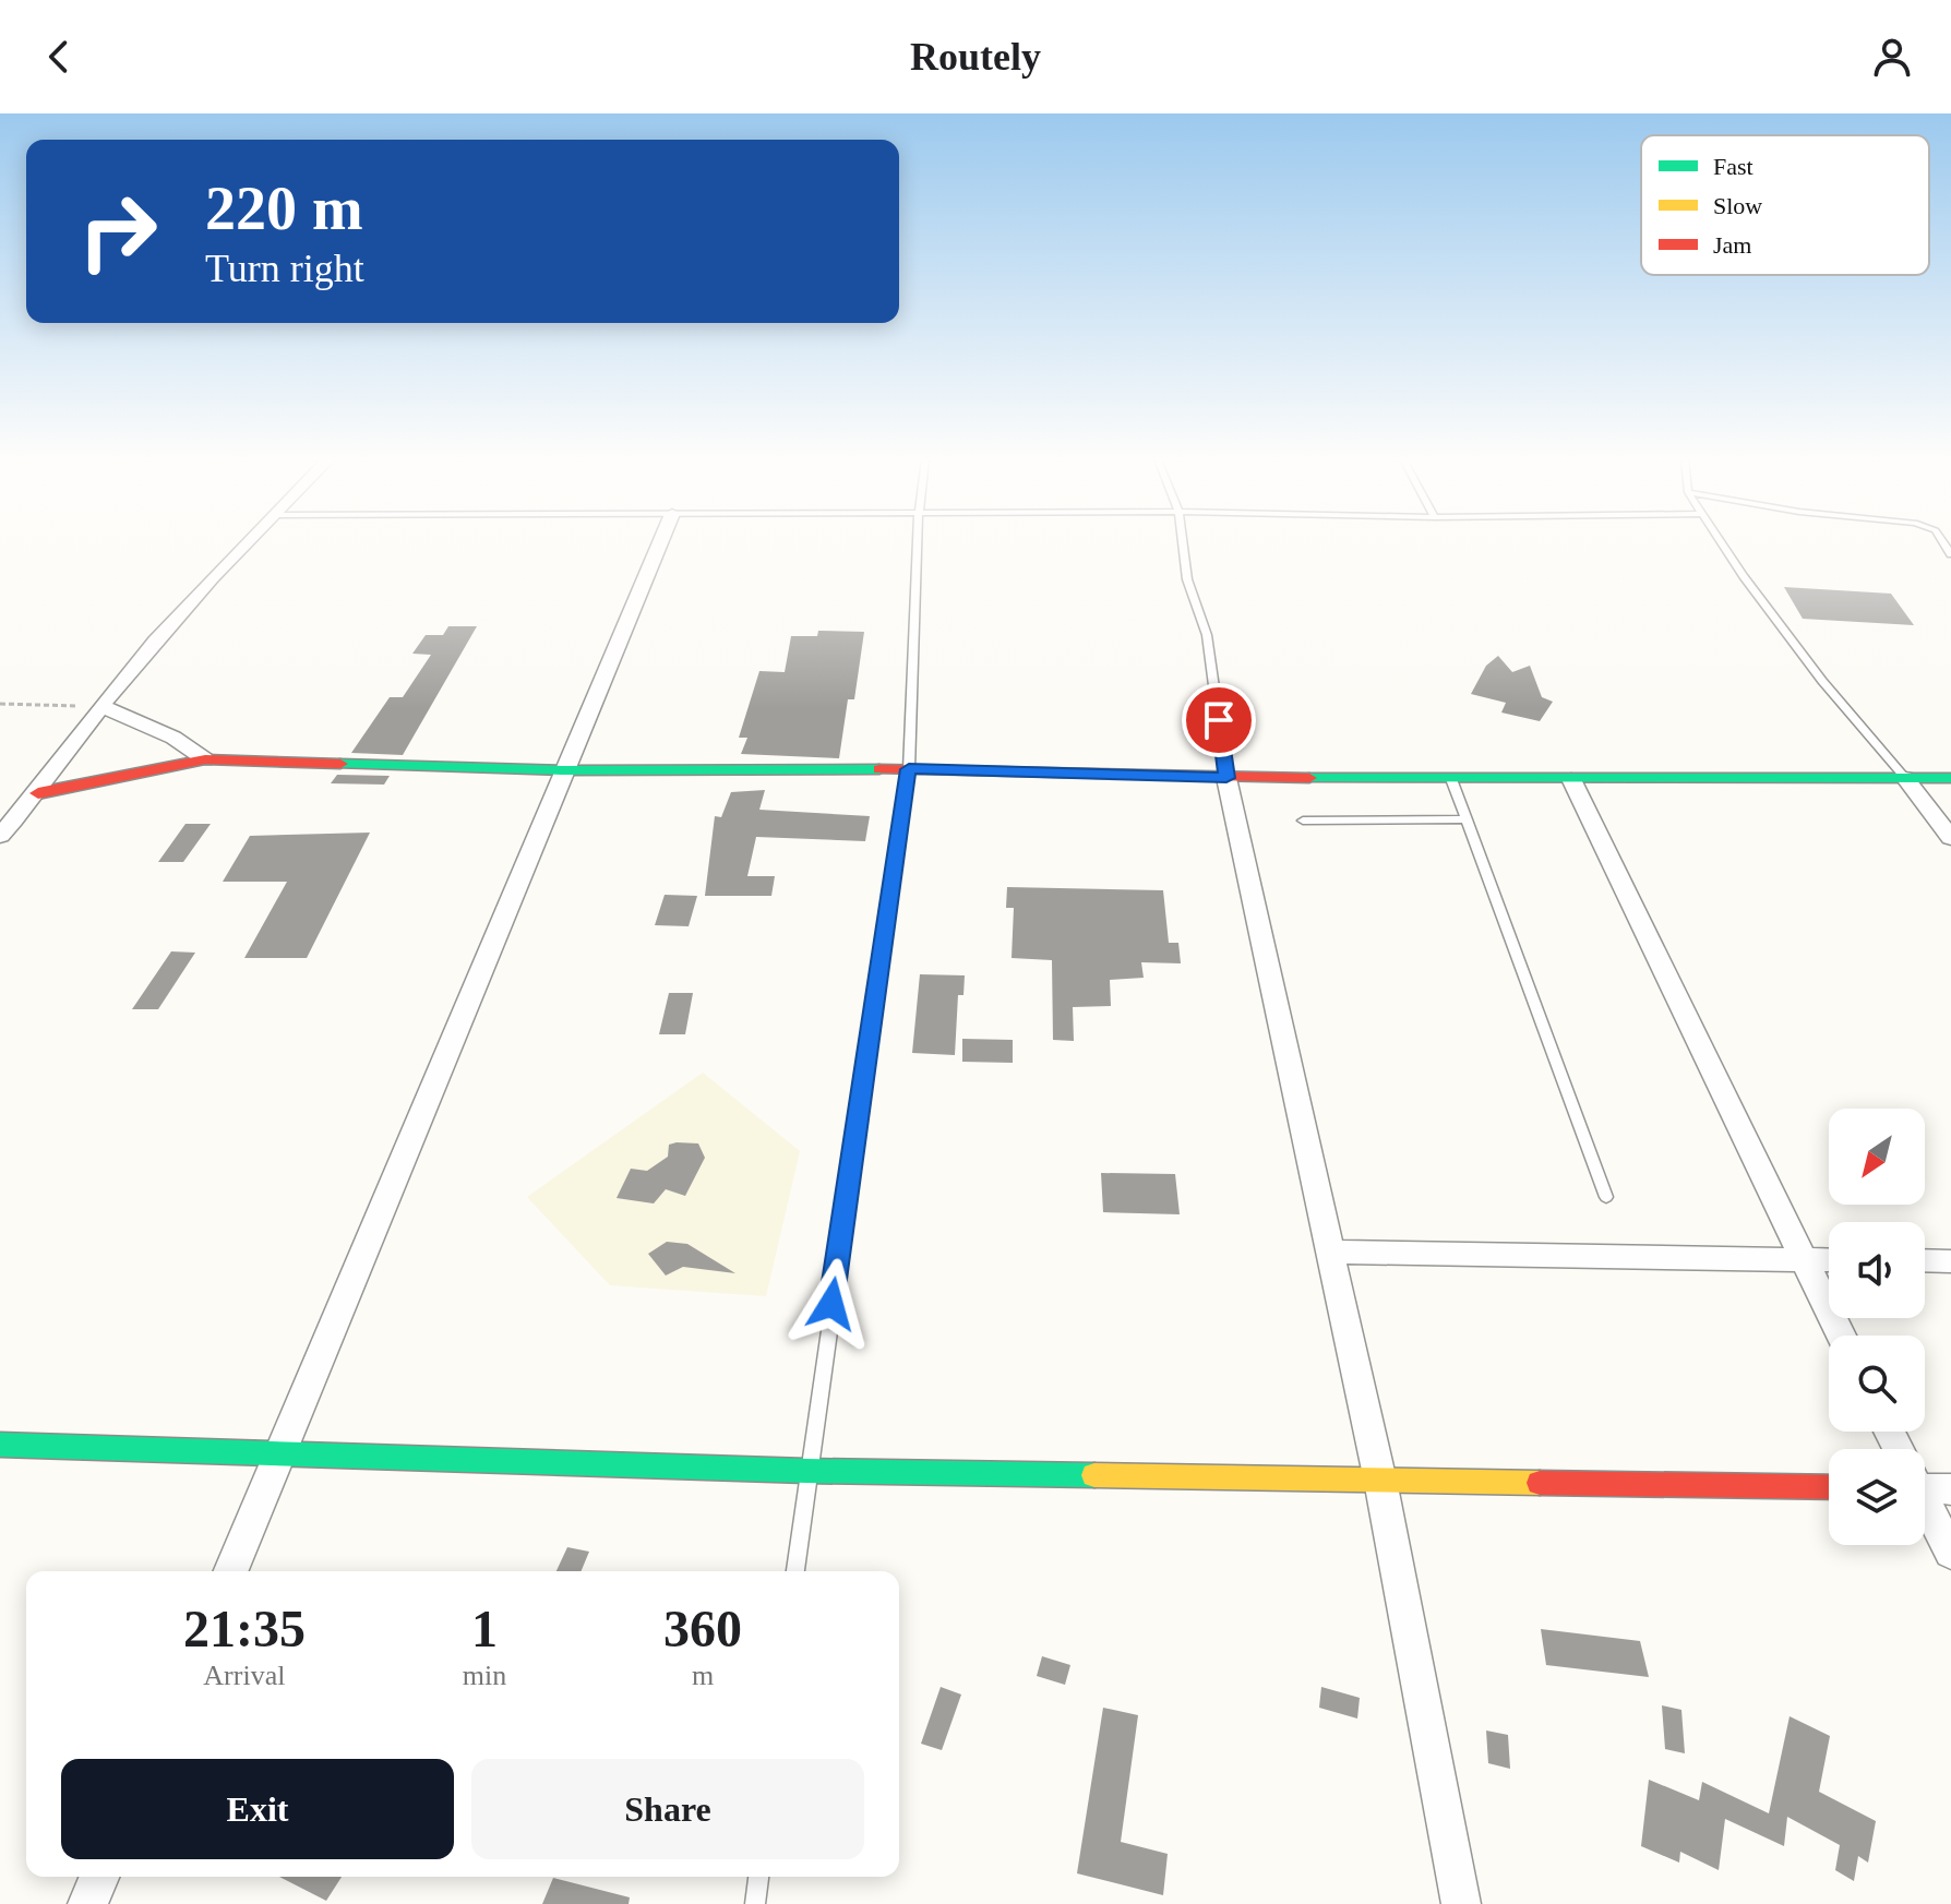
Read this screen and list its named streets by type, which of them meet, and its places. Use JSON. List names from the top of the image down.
{
  "legend": ["Fast", "Slow", "Jam"],
  "north": "bottom left",
  "page": {
    "header": "Routely",
    "turn": ["220 m", "Turn right"],
    "eta": [
      "21:35",
      "Arrival",
      "1",
      "min",
      "360",
      "m"
    ],
    "buttons": ["Exit", "Share"]
  }
}
